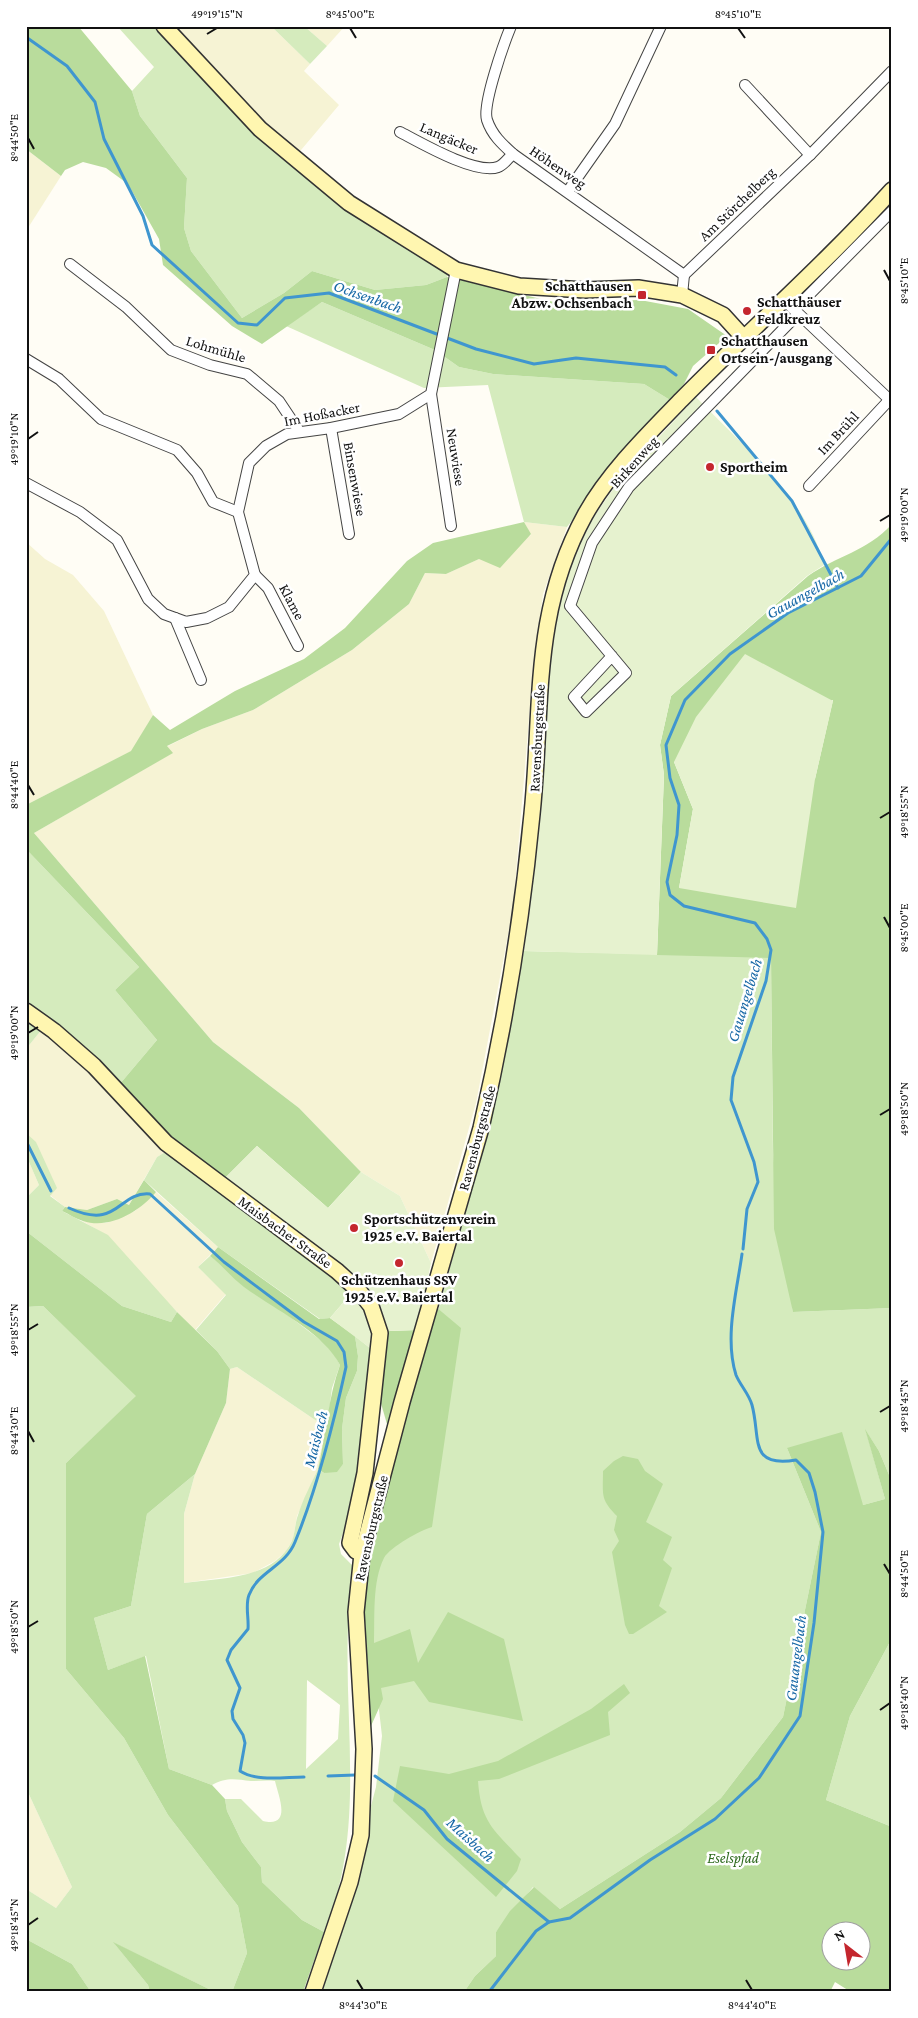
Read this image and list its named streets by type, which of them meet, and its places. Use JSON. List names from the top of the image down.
{
  "streets": {
    "main road": ["Ravensburgstraße", "Maisbacher Straße"],
    "street": [
      "Langäcker",
      "Höhenweg",
      "Am Störchelberg",
      "Lohmühle",
      "Im Hoßacker",
      "Im Brühl",
      "Neuwiese",
      "Birkenweg",
      "Binsenwiese",
      "Klame"
    ]
  },
  "crossings": [
    ["Langäcker", "Höhenweg"],
    ["Höhenweg", "Am Störchelberg"],
    ["Lohmühle", "Im Hoßacker"],
    ["Im Hoßacker", "Neuwiese"],
    ["Im Hoßacker", "Binsenwiese"],
    ["Im Hoßacker", "Klame"],
    ["Im Brühl", "Birkenweg"],
    ["Ravensburgstraße", "Maisbacher Straße"]
  ],
  "water": ["Ochsenbach", "Gauangelbach", "Maisbach"],
  "parks": ["Eselspfad"],
  "places": {
    "transit": ["Schatthausen Abzw. Ochsenbach", "Schatthausen Ortsein-/ausgang"],
    "other": [
      "Schatthäuser Feldkreuz",
      "Sportheim",
      "Sportschützenverein 1925 e.V. Baiertal",
      "Schützenhaus SSV 1925 e.V. Baiertal"
    ]
  },
  "north": "top left",
  "coordinates": [
    "49°19'15\"N",
    "8°45'00\"E",
    "8°45'10\"E",
    "8°44'50\"E",
    "49°19'10\"N",
    "49°19'00\"N",
    "8°44'40\"E",
    "49°18'55\"N",
    "49°18'50\"N",
    "49°18'45\"N",
    "8°44'30\"E",
    "49°18'40\"N"
  ]
}
